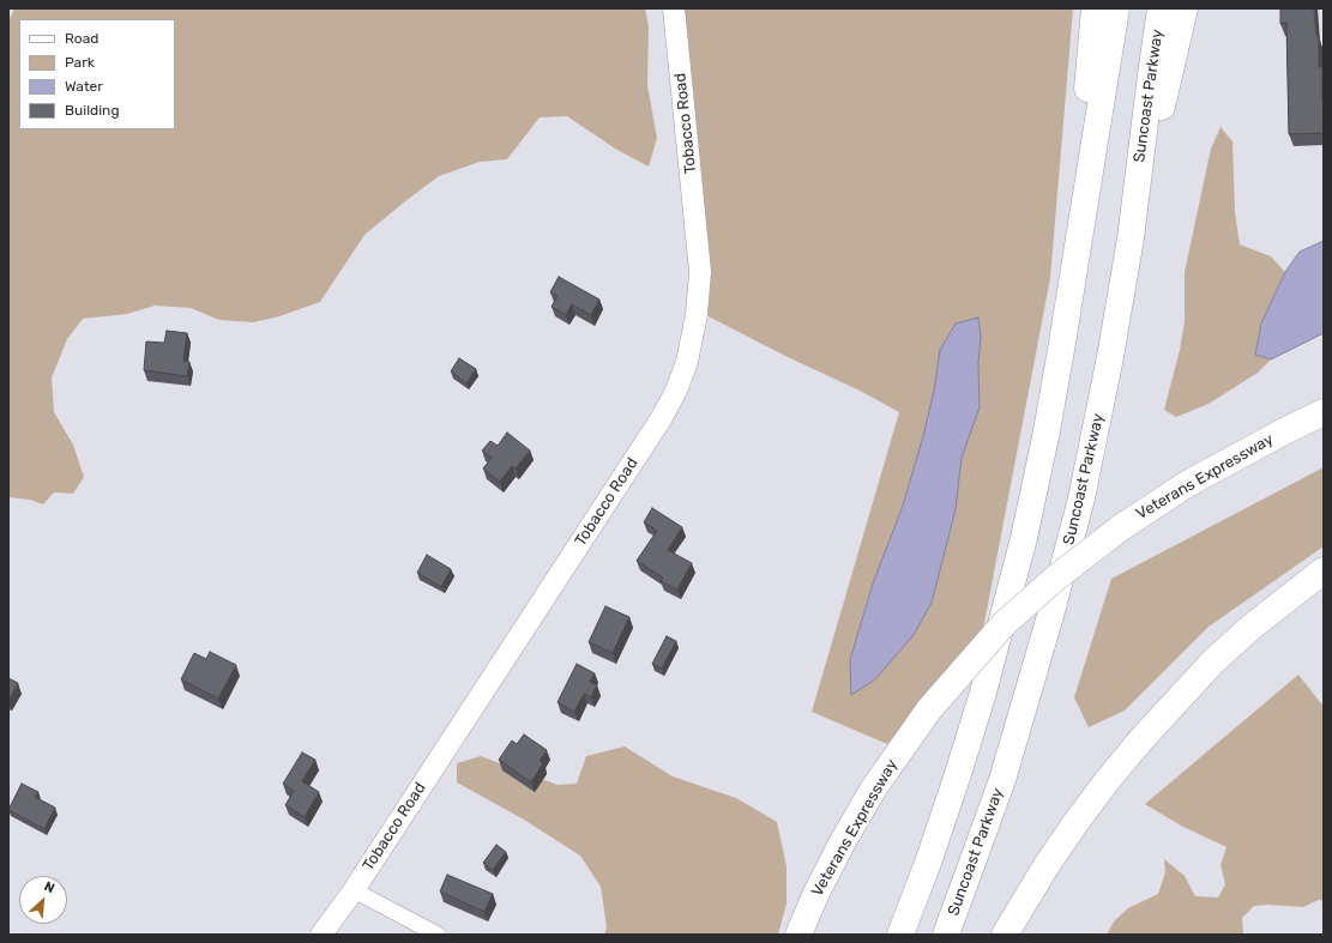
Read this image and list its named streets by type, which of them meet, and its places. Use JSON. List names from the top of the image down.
{
  "streets": {
    "highway": ["Suncoast Parkway", "Veterans Expressway"],
    "street": ["Tobacco Road"]
  },
  "legend": [
    "Road",
    "Park",
    "Water",
    "Building"
  ],
  "north": "top right"
}
